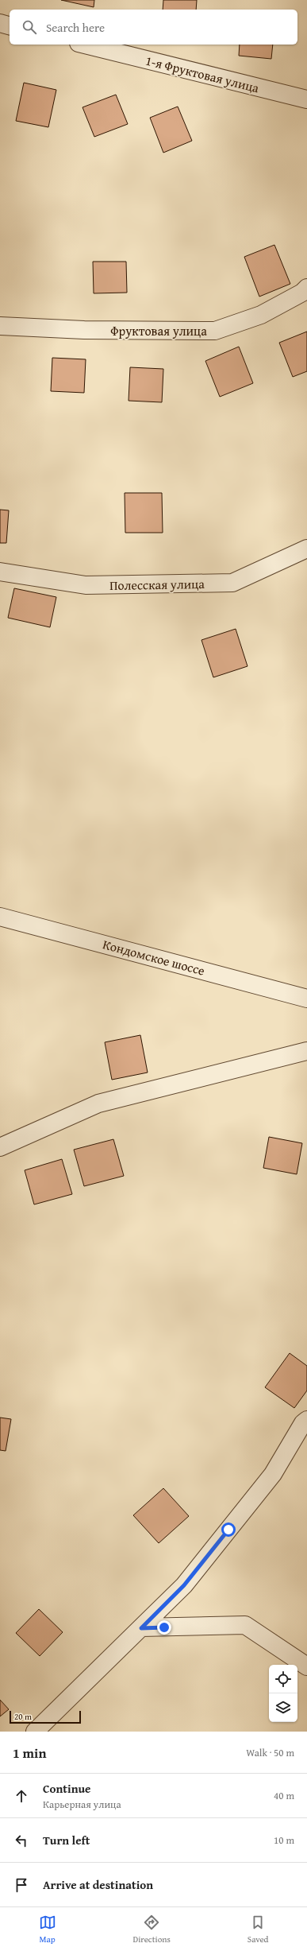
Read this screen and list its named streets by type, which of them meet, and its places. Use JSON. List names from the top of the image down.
{
  "streets": {
    "street": [
      "1-я Фруктовая улица",
      "Фруктовая улица",
      "Полесская улица",
      "Кондомское шоссе"
    ]
  },
  "scale_bar": "20 m",
  "page": {
    "search": "Search here",
    "scale": "20 m",
    "heading": ["1 min", "Walk · 50 m"],
    "list": [
      ["Continue", "Карьерная улица", "40 m"],
      ["Turn left", "10 m"],
      "Arrive at destination"
    ],
    "nav": ["Map", "Directions", "Saved"]
  }
}
